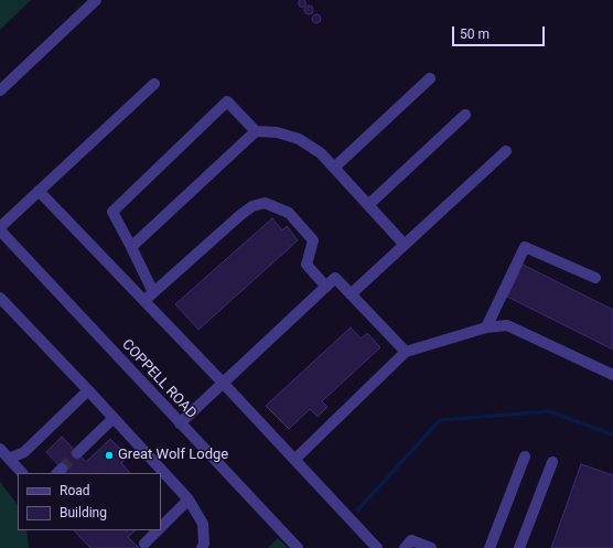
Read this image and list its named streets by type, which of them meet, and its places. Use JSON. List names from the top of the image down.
{
  "streets": {
    "street": ["COPPELL ROAD"]
  },
  "places": ["Great Wolf Lodge"],
  "legend": ["Road", "Building"],
  "scale_bar": "50 m"
}
